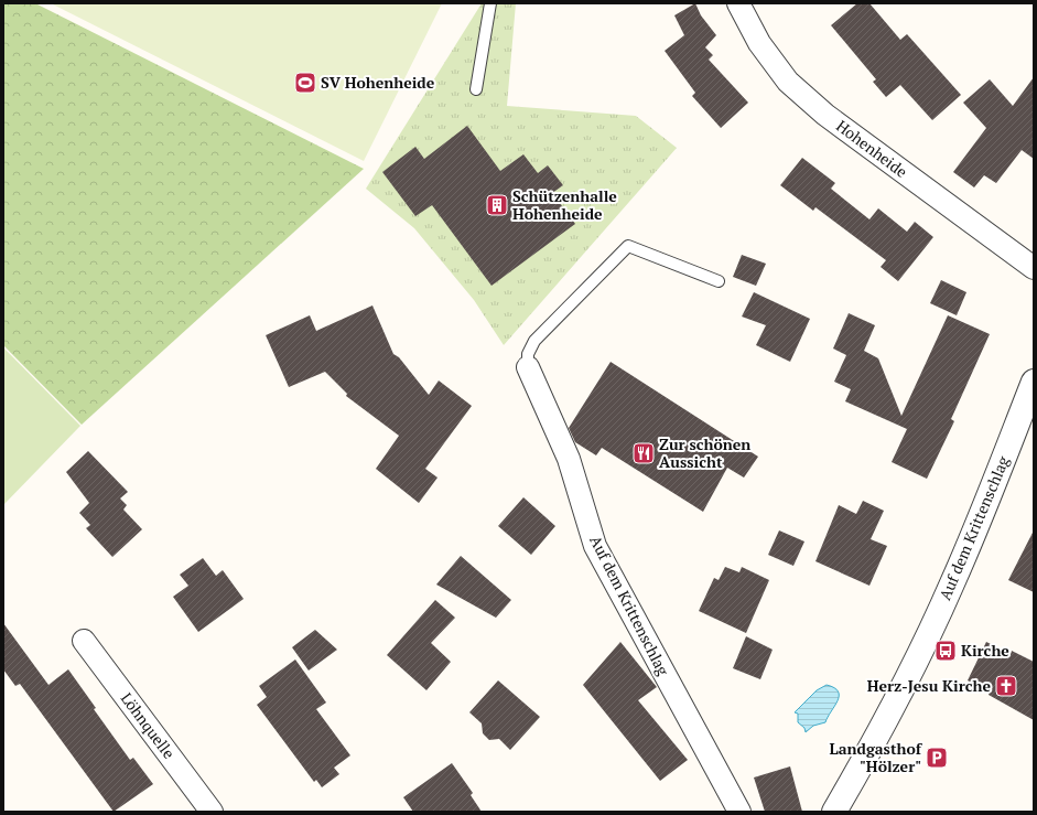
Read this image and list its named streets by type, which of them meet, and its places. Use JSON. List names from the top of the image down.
{
  "streets": {
    "street": ["Hohenheide", "Auf dem Krittenschlag", "Löhnquelle"]
  },
  "places": {
    "sports": ["SV Hohenheide"],
    "building": ["Schützenhalle Hohenheide"],
    "restaurant": ["Zur schönen Aussicht"],
    "bus stop": ["Kirche"],
    "church": ["Herz-Jesu Kirche"],
    "parking": ["Landgasthof \"Hölzer\""]
  }
}
